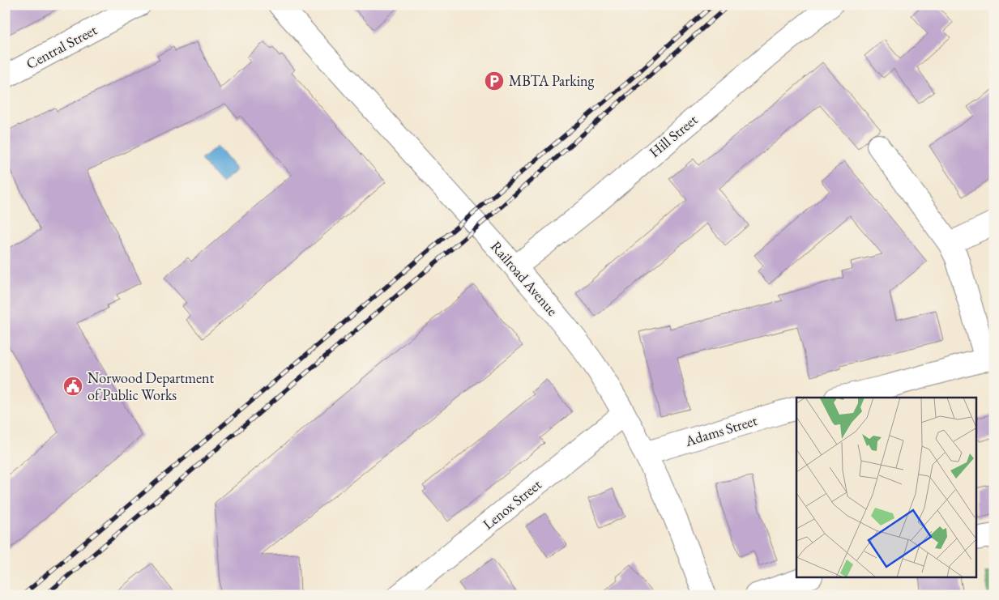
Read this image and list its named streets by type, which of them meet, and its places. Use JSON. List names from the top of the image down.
{
  "streets": {
    "street": [
      "Central Street",
      "Hill Street",
      "Railroad Avenue",
      "Adams Street",
      "Lenox Street"
    ]
  },
  "crossings": [
    ["Hill Street", "Railroad Avenue"],
    ["Railroad Avenue", "Adams Street"],
    ["Railroad Avenue", "Lenox Street"]
  ],
  "places": {
    "parking": ["MBTA Parking"],
    "public building": ["Norwood Department of Public Works"]
  }
}
